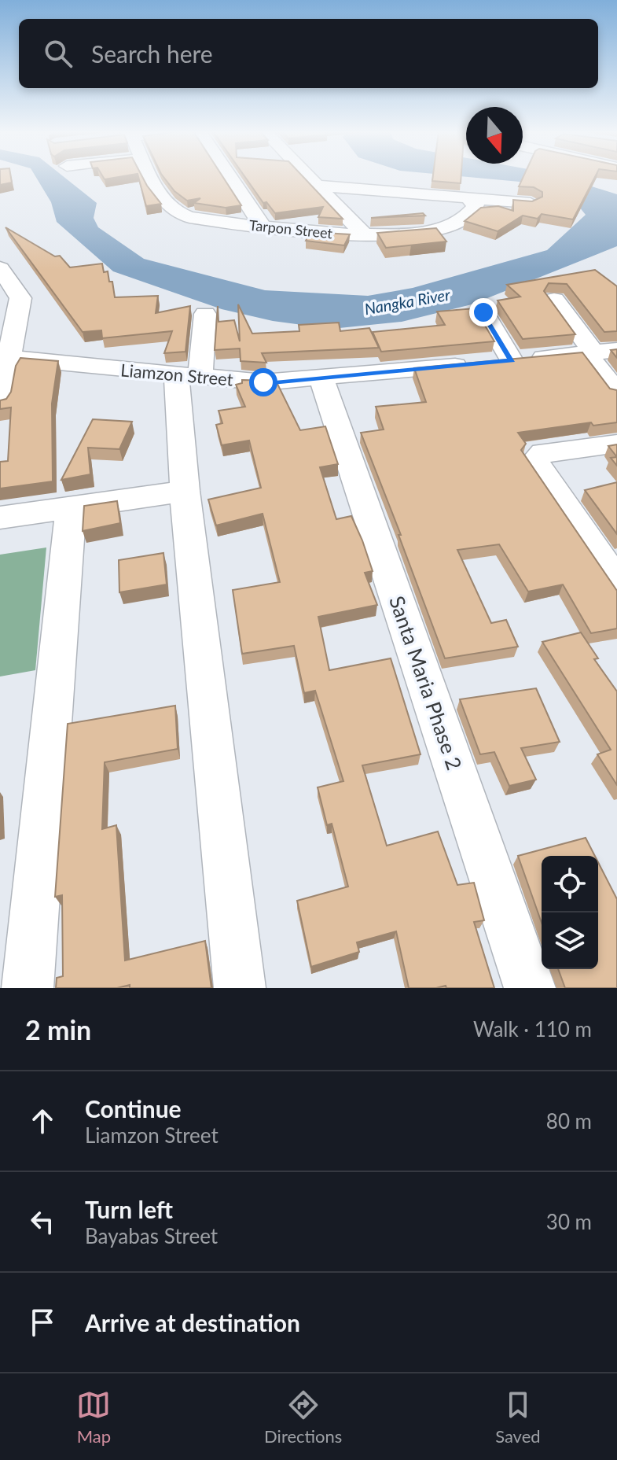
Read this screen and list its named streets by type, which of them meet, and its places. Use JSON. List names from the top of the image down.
{
  "streets": {
    "street": ["Tarpon Street", "Liamzon Street", "Santa Maria Phase 2"]
  },
  "crossings": [
    ["Liamzon Street", "Santa Maria Phase 2"]
  ],
  "water": ["Nangka River"],
  "north": "bottom",
  "page": {
    "search": "Search here",
    "heading": ["2 min", "Walk · 110 m"],
    "list": [
      ["Continue", "Liamzon Street", "80 m"],
      ["Turn left", "Bayabas Street", "30 m"],
      "Arrive at destination"
    ],
    "nav": ["Map", "Directions", "Saved"]
  }
}
